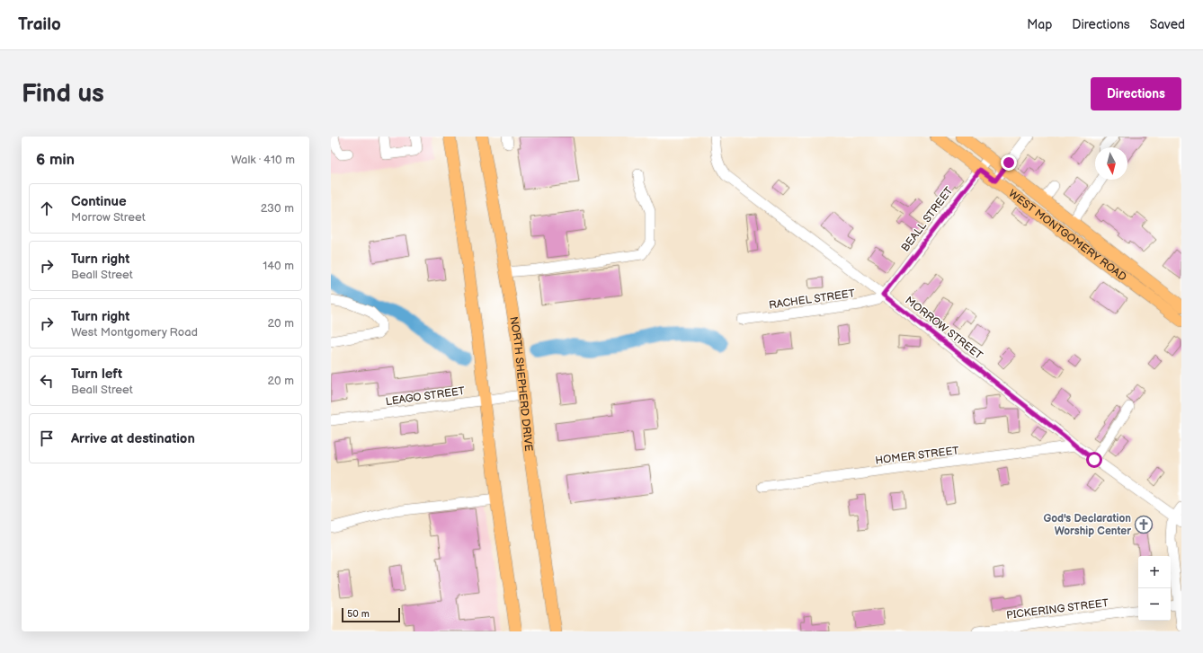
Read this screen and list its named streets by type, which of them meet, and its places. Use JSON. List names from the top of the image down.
{
  "streets": {
    "main road": ["WEST MONTGOMERY ROAD", "NORTH SHEPHERD DRIVE"],
    "street": [
      "BEALL STREET",
      "RACHEL STREET",
      "MORROW STREET",
      "LEAGO STREET",
      "HOMER STREET",
      "PICKERING STREET"
    ]
  },
  "crossings": [
    ["BEALL STREET", "WEST MONTGOMERY ROAD"],
    ["BEALL STREET", "RACHEL STREET"],
    ["BEALL STREET", "MORROW STREET"],
    ["RACHEL STREET", "MORROW STREET"],
    ["MORROW STREET", "HOMER STREET"],
    ["NORTH SHEPHERD DRIVE", "LEAGO STREET"]
  ],
  "places": {
    "church": ["God's Declaration Worship Center"]
  },
  "scale_bar": "50 m",
  "north": "bottom",
  "page": {
    "header": "Trailo",
    "nav": ["Map", "Directions", "Saved"],
    "buttons": "Directions",
    "title": "Find us",
    "heading": ["6 min", "Walk · 410 m"],
    "list": [
      ["Continue", "Morrow Street", "230 m"],
      ["Turn right", "Beall Street", "140 m"],
      ["Turn right", "West Montgomery Road", "20 m"],
      ["Turn left", "Beall Street", "20 m"],
      "Arrive at destination"
    ],
    "map_buttons": ["+", "−"],
    "scale": "50 m"
  }
}
